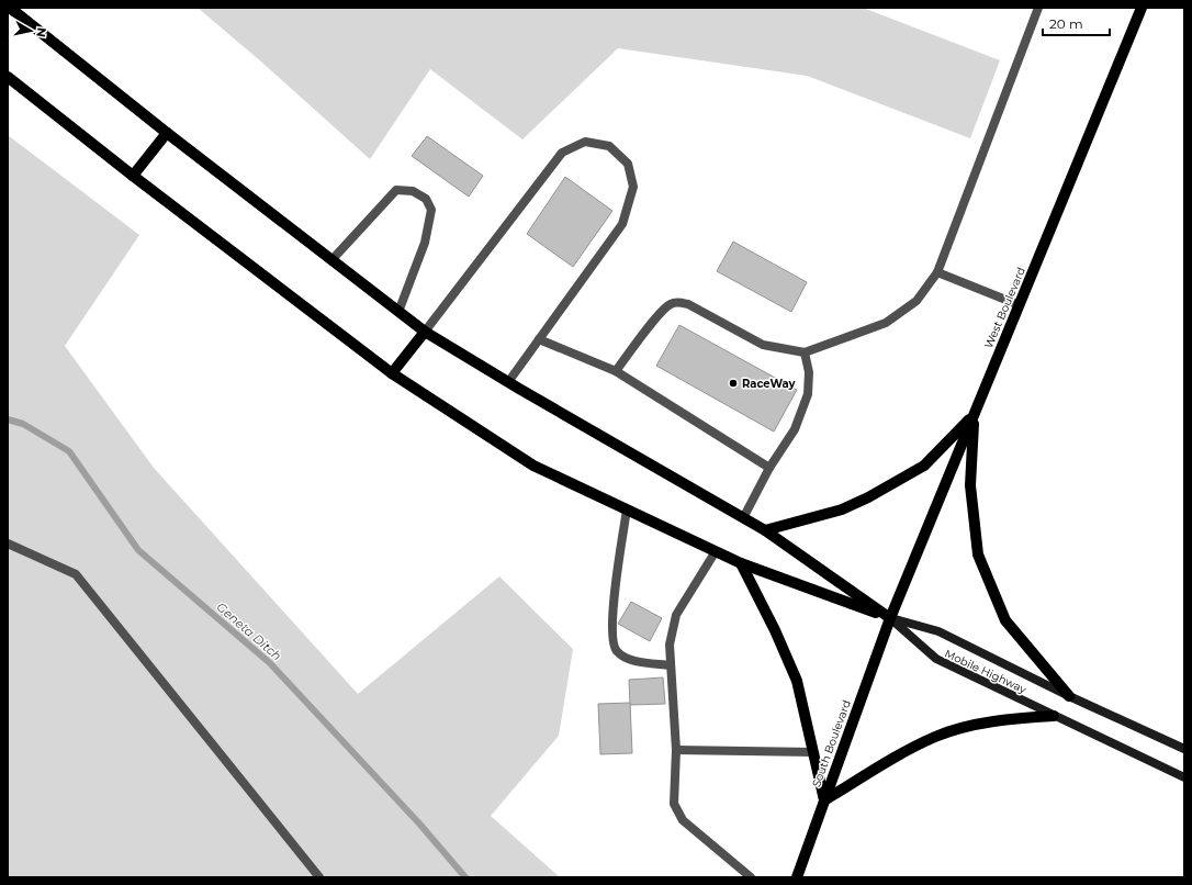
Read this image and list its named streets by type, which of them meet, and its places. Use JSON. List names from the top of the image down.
{
  "streets": {
    "main road": ["West Boulevard", "Mobile Highway", "South Boulevard"]
  },
  "crossings": [
    ["West Boulevard", "Mobile Highway"],
    ["West Boulevard", "South Boulevard"],
    ["Mobile Highway", "South Boulevard"]
  ],
  "water": ["Geneta Ditch"],
  "places": ["RaceWay"],
  "scale_bar": "20 m",
  "north": "right"
}
